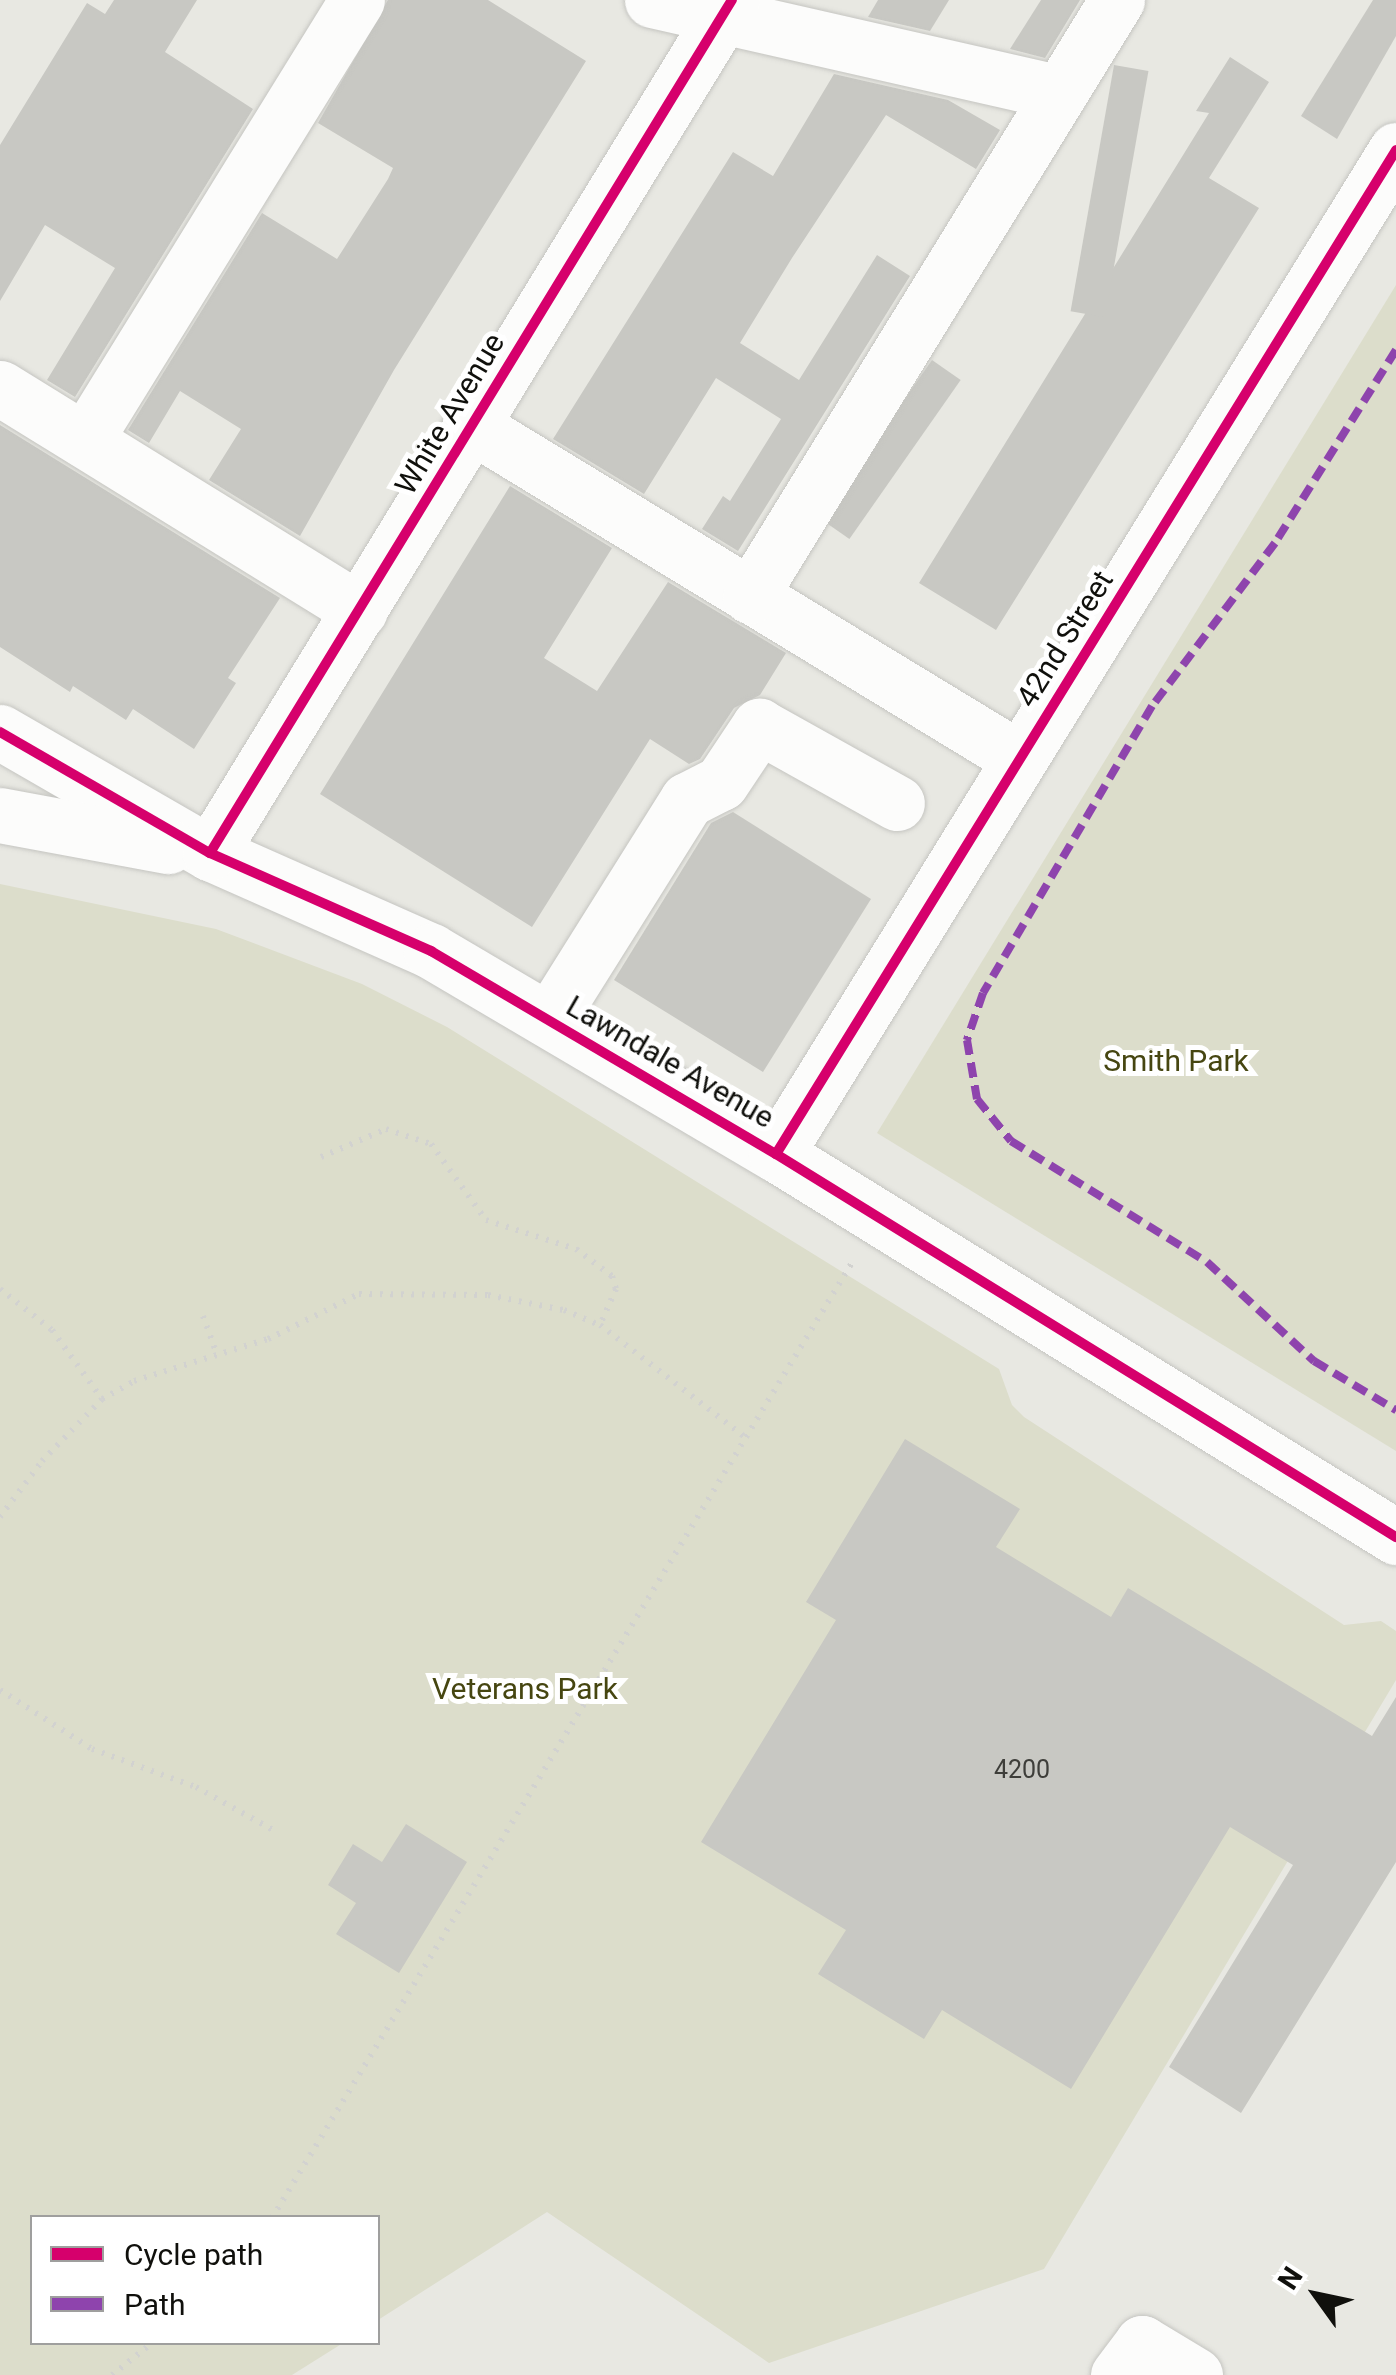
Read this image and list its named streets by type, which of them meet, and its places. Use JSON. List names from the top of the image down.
{
  "streets": {
    "street": ["White Avenue", "42nd Street", "Lawndale Avenue"]
  },
  "crossings": [
    ["White Avenue", "Lawndale Avenue"],
    ["42nd Street", "Lawndale Avenue"]
  ],
  "parks": ["Smith Park", "Veterans Park"],
  "house_numbers": ["4200"],
  "legend": ["Cycle path", "Path"],
  "north": "top left"
}
